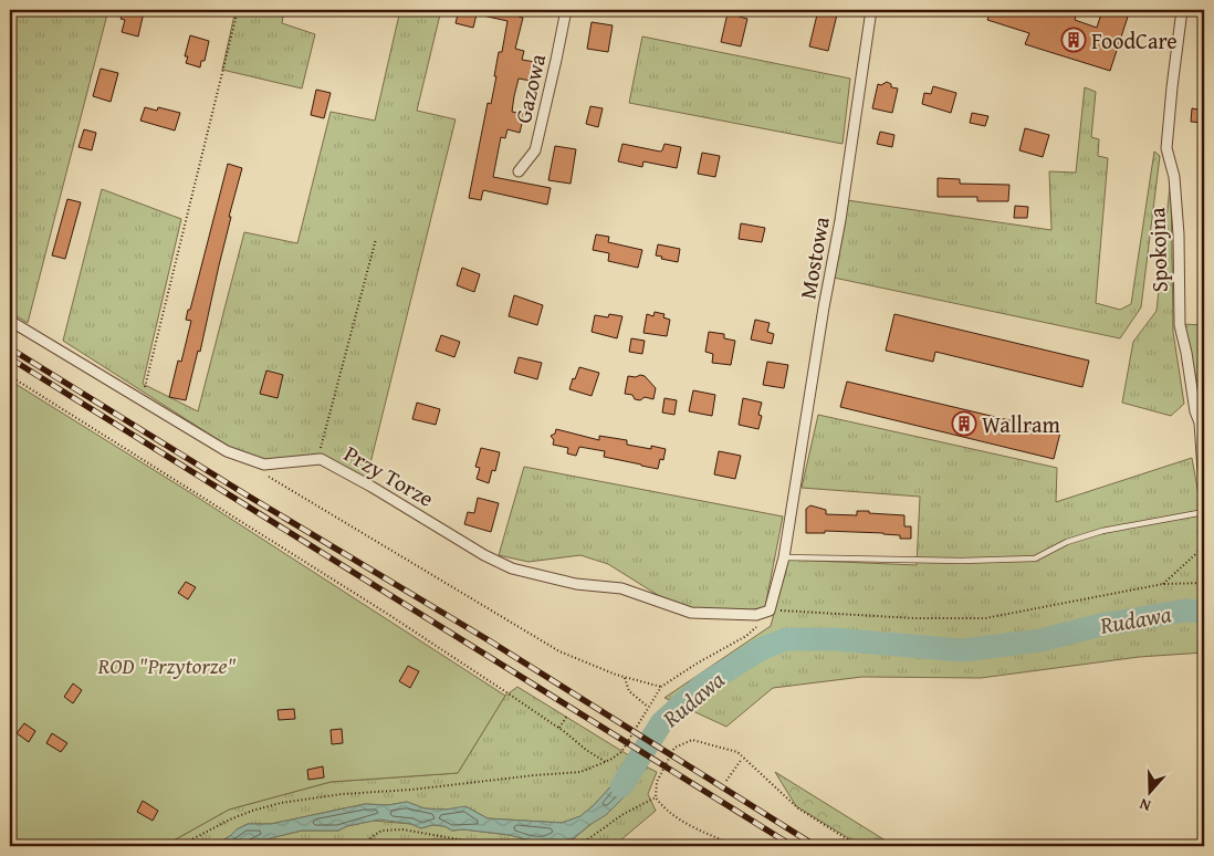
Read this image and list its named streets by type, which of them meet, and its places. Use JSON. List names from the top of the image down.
{
  "streets": {
    "street": [
      "Gazowa",
      "Spokojna",
      "Mostowa",
      "Przy Torze"
    ]
  },
  "crossings": [
    ["Mostowa", "Przy Torze"]
  ],
  "water": ["Rudawa"],
  "parks": ["ROD \"Przytorze\""],
  "places": {
    "building": ["FoodCare", "Wallram"]
  },
  "north": "bottom"
}
